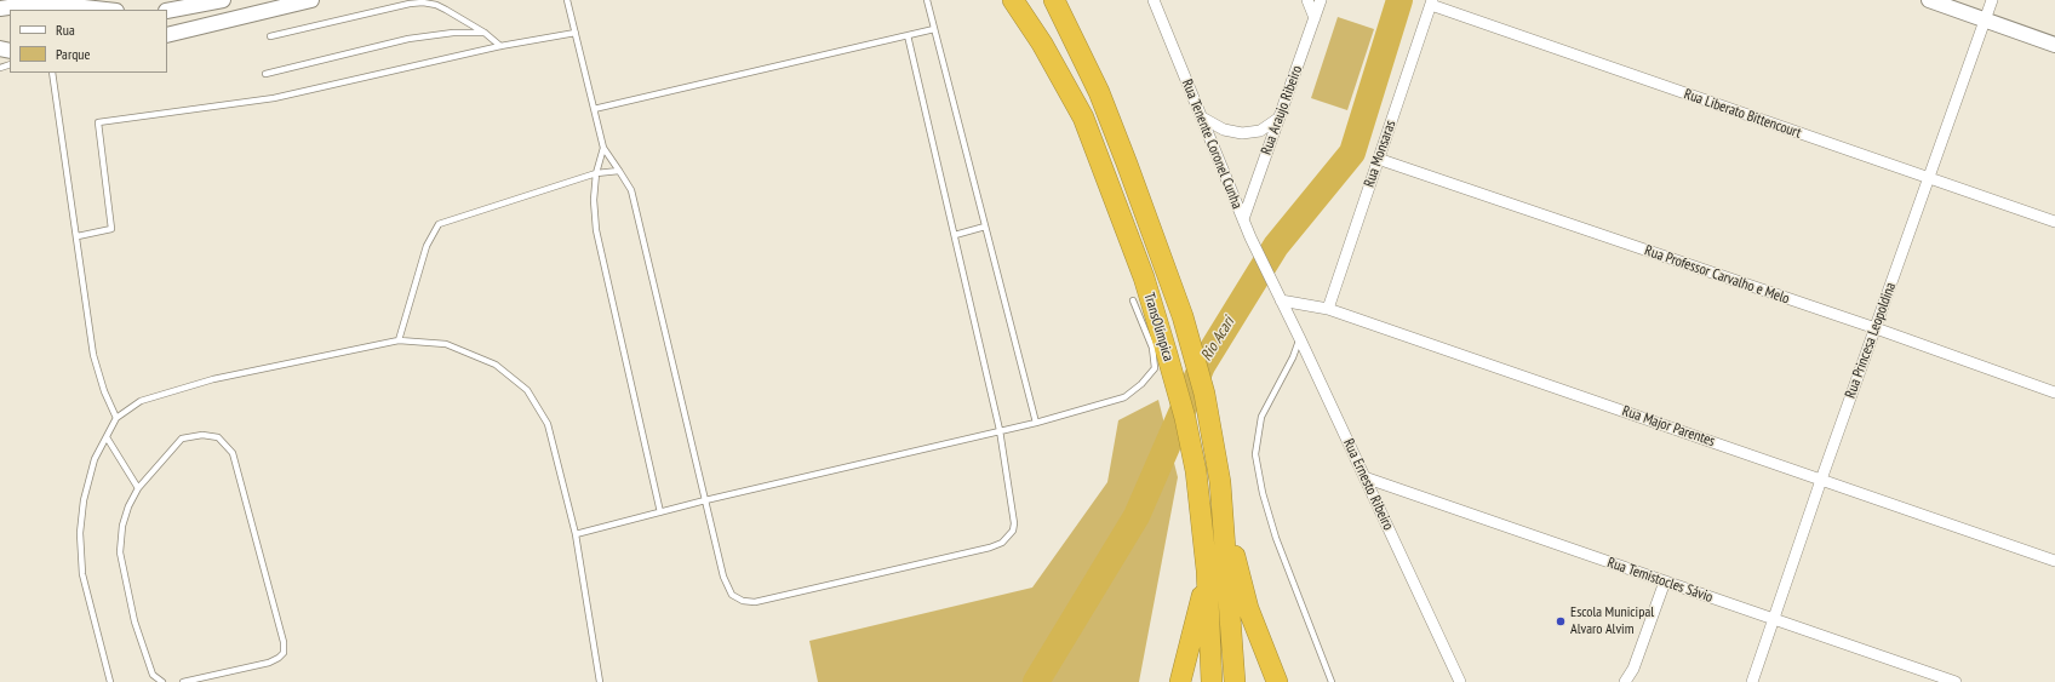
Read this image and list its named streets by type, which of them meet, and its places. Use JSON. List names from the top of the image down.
{
  "streets": {
    "highway": ["TransOlímpica"],
    "street": [
      "Rua Araujo Ribeiro",
      "Rua Liberato Bittencourt",
      "Rua Tenente Coronel Cunha",
      "Rua Monsaras",
      "Rua Professor Carvalho e Melo",
      "Rua Princesa Leopoldina",
      "Rua Major Parentes",
      "Rua Ernesto Ribeiro",
      "Rua Temistocles Sávio"
    ]
  },
  "crossings": [
    ["Rua Araujo Ribeiro", "Rua Tenente Coronel Cunha"],
    ["Rua Liberato Bittencourt", "Rua Monsaras"],
    ["Rua Liberato Bittencourt", "Rua Princesa Leopoldina"],
    ["Rua Tenente Coronel Cunha", "Rua Ernesto Ribeiro"],
    ["Rua Monsaras", "Rua Professor Carvalho e Melo"],
    ["Rua Monsaras", "Rua Major Parentes"],
    ["Rua Professor Carvalho e Melo", "Rua Princesa Leopoldina"],
    ["Rua Princesa Leopoldina", "Rua Major Parentes"],
    ["Rua Princesa Leopoldina", "Rua Temistocles Sávio"],
    ["Rua Major Parentes", "Rua Ernesto Ribeiro"],
    ["Rua Ernesto Ribeiro", "Rua Temistocles Sávio"]
  ],
  "water": ["Rio Acari"],
  "places": ["Escola Municipal Alvaro Alvim"],
  "legend": ["Rua", "Parque"]
}
